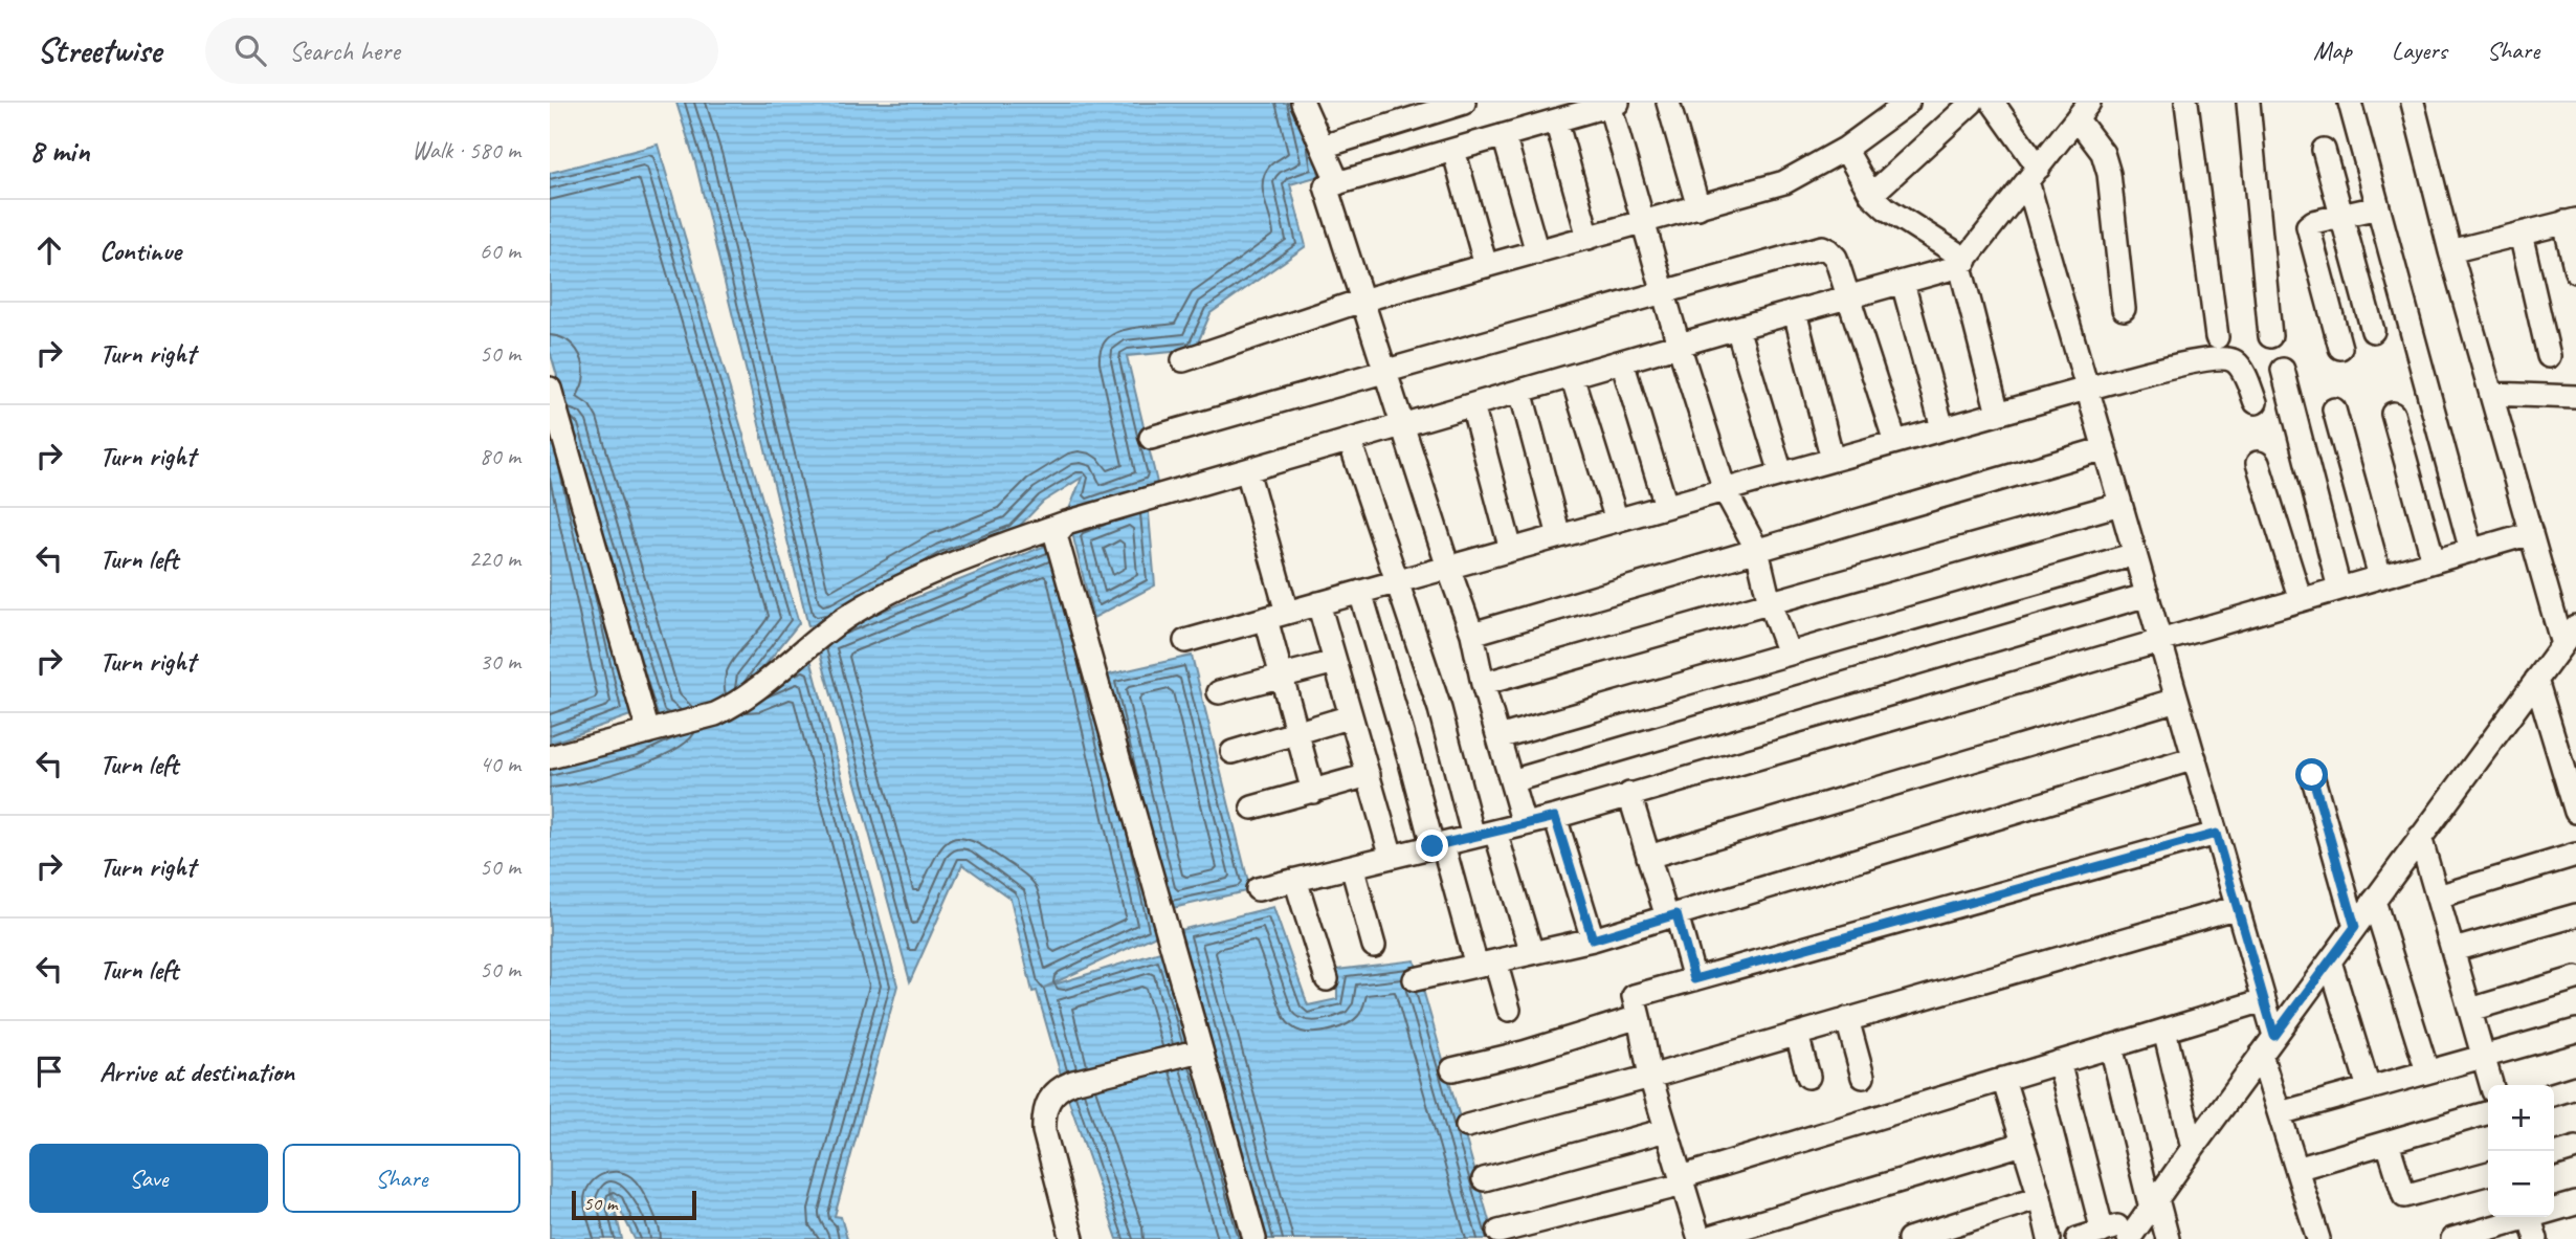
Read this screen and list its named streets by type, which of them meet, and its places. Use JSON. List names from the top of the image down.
{
  "scale_bar": "50 m",
  "page": {
    "header": "Streetwise",
    "search": "Search here",
    "nav": ["Map", "Layers", "Share"],
    "heading": ["8 min", "Walk · 580 m"],
    "list": [
      ["Continue", "60 m"],
      ["Turn right", "50 m"],
      ["Turn right", "80 m"],
      ["Turn left", "220 m"],
      ["Turn right", "30 m"],
      ["Turn left", "40 m"],
      ["Turn right", "50 m"],
      ["Turn left", "50 m"],
      "Arrive at destination"
    ],
    "map_buttons": ["+", "−"],
    "buttons": ["Save", "Share"],
    "scale": "50 m"
  }
}
